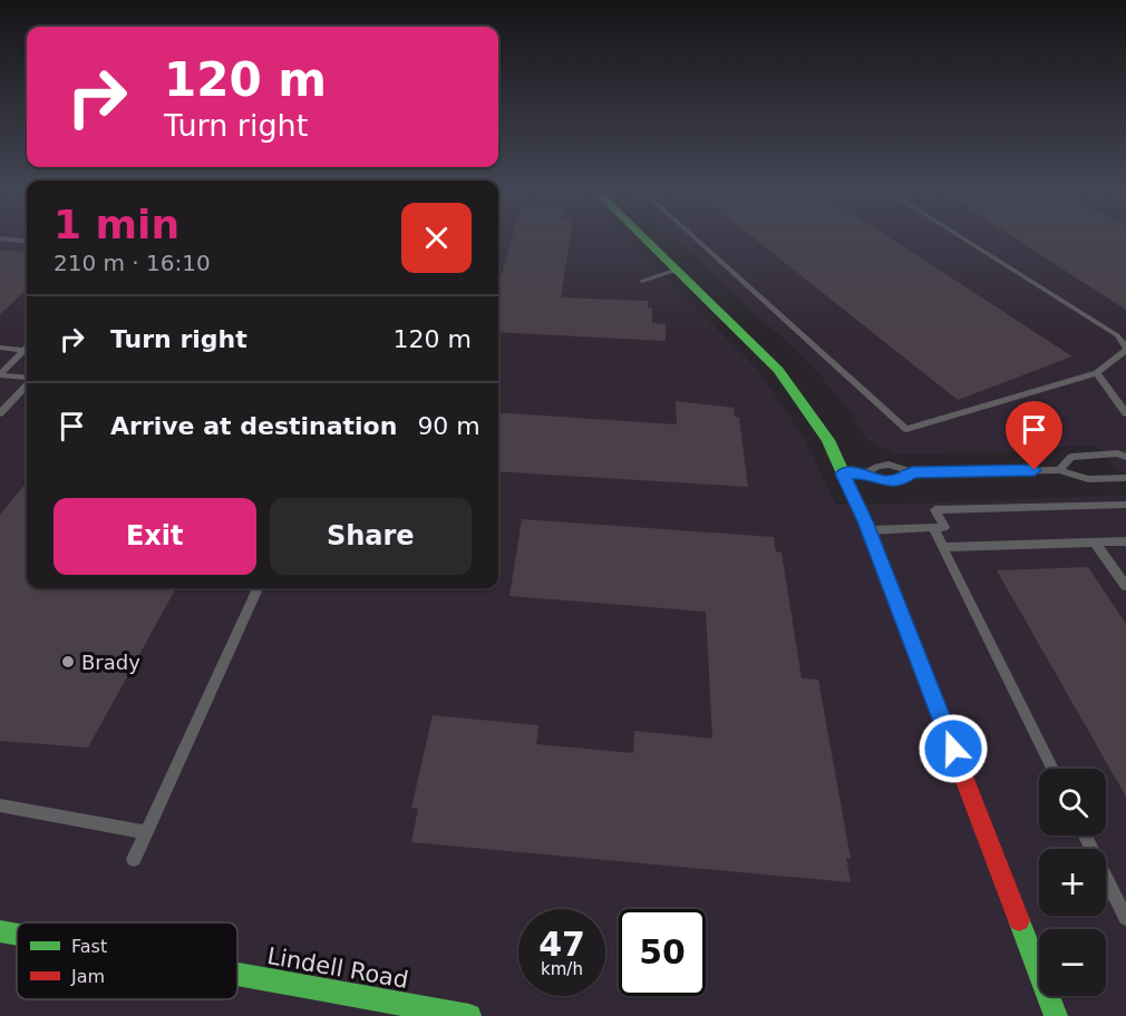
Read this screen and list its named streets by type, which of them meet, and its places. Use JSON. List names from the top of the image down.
{
  "streets": {
    "main road": ["Lindell Road"]
  },
  "places": ["Brady"],
  "legend": ["Fast", "Jam"],
  "page": {
    "turn": ["120 m", "Turn right"],
    "heading": ["1 min", "210 m · 16:10"],
    "list": [
      {
        "name": "Turn right",
        "value": "120 m"
      },
      {
        "name": "Arrive at destination",
        "value": "90 m"
      }
    ],
    "buttons": ["Exit", "Share"],
    "map_buttons": ["+", "−"],
    "speed": "47 km/h",
    "limit": "50"
  }
}
